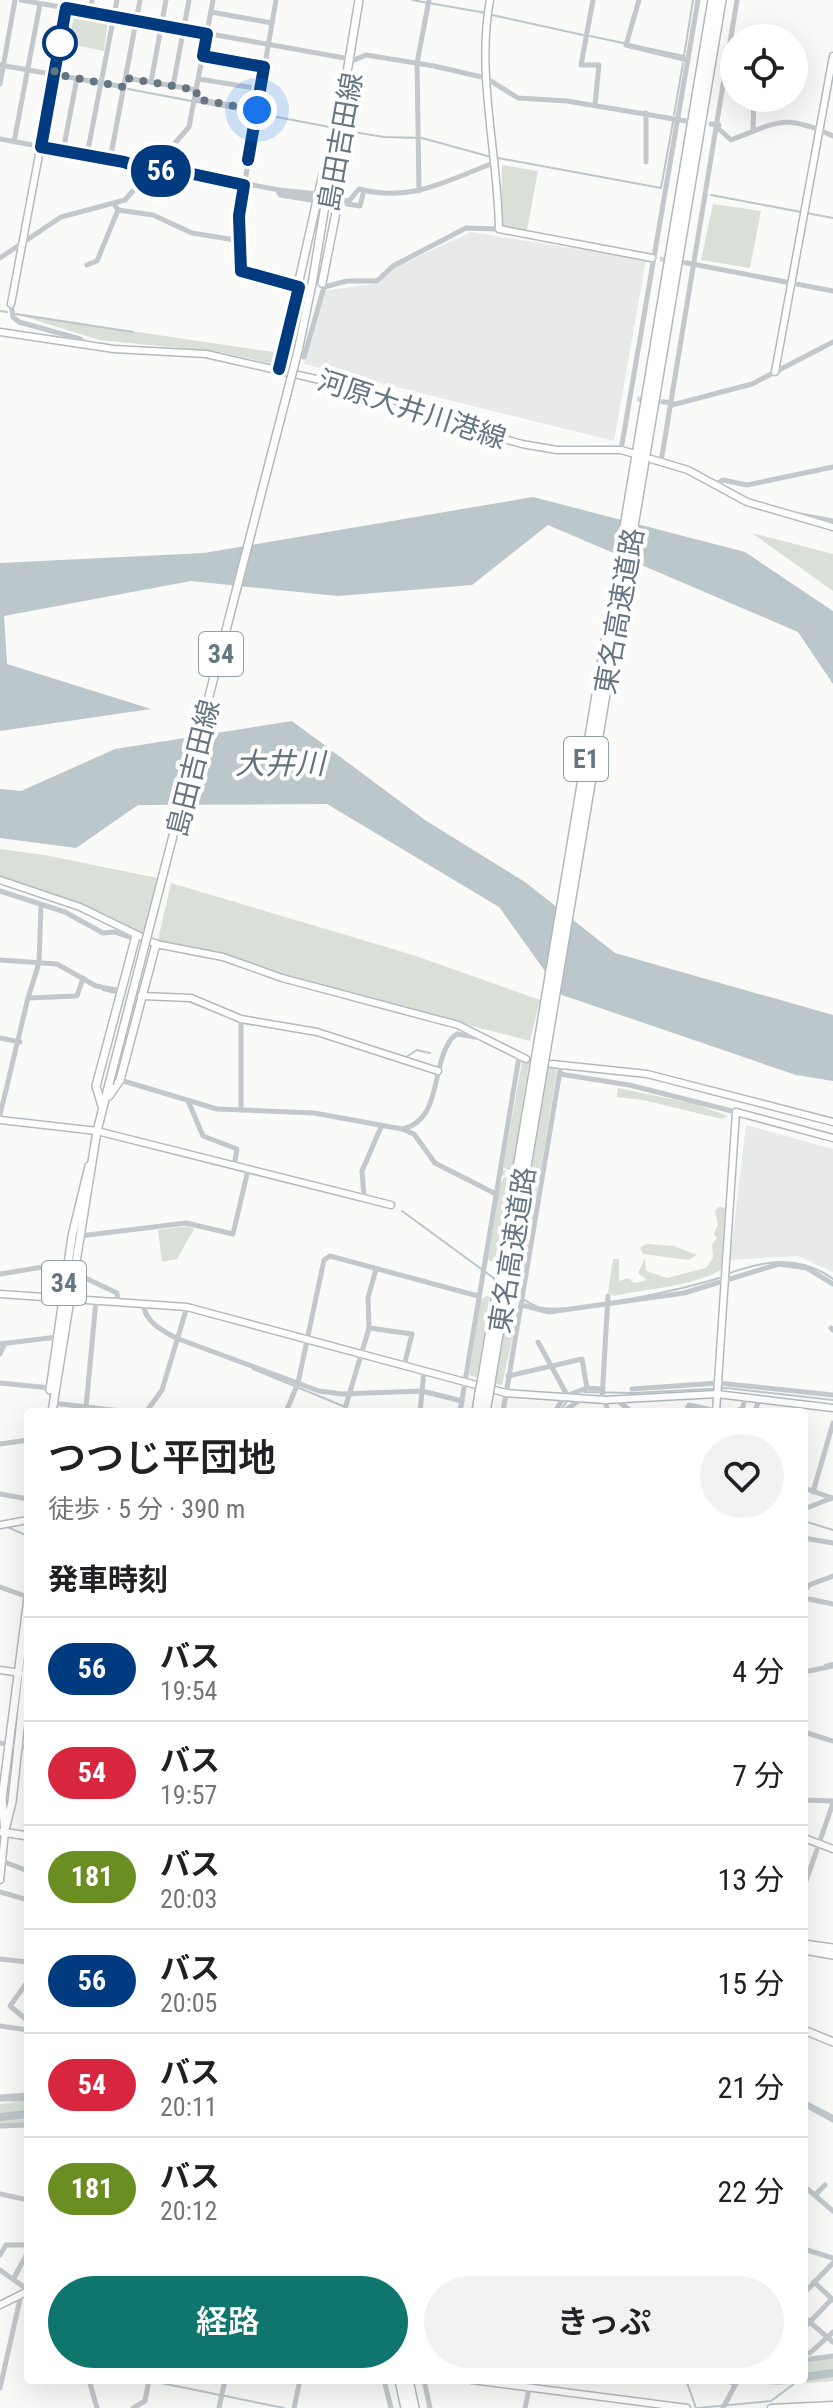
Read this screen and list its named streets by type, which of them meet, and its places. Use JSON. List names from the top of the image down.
{
  "streets": {
    "highway": ["東名高速道路", "E1"],
    "main road": ["島田吉田線", "34"],
    "street": ["河原大井川港線"]
  },
  "water": ["大井川"],
  "lines": ["bus line 56"],
  "page": {
    "on_map": "56",
    "heading": [
      ["つつじ平団地", "徒歩 · 5 分 · 390 m"],
      "発車時刻"
    ],
    "list": [
      {
        "mark": "56",
        "name": "バス",
        "note": "19:54",
        "value": "4 分"
      },
      {
        "mark": "54",
        "name": "バス",
        "note": "19:57",
        "value": "7 分"
      },
      {
        "mark": "181",
        "name": "バス",
        "note": "20:03",
        "value": "13 分"
      },
      {
        "mark": "56",
        "name": "バス",
        "note": "20:05",
        "value": "15 分"
      },
      {
        "mark": "54",
        "name": "バス",
        "note": "20:11",
        "value": "21 分"
      },
      {
        "mark": "181",
        "name": "バス",
        "note": "20:12",
        "value": "22 分"
      }
    ],
    "buttons": ["経路", "きっぷ"]
  }
}
